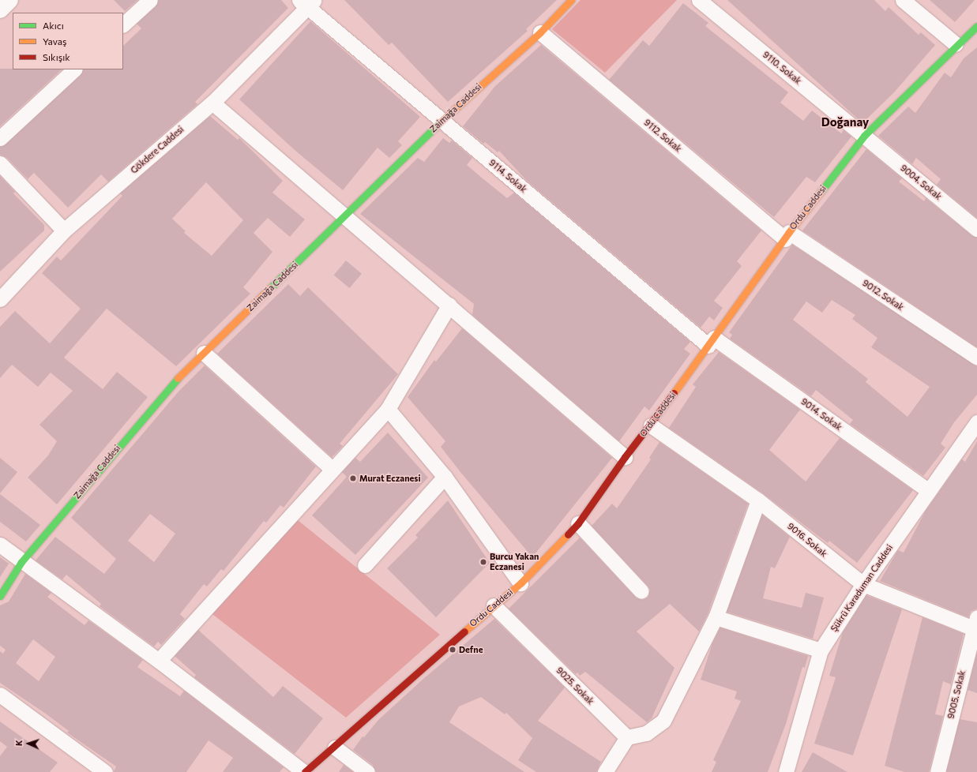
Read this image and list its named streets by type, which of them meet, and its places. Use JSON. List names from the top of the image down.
{
  "streets": {
    "main road": ["Zaimağa Caddesi", "Ordu Caddesi"],
    "street": [
      "9110. Sokak",
      "9112. Sokak",
      "Gökdere Caddesi",
      "9114. Sokak",
      "9004. Sokak",
      "9012. Sokak",
      "9014. Sokak",
      "9016. Sokak",
      "Şükrü Karaduman Caddesi",
      "9025. Sokak",
      "9005. Sokak"
    ]
  },
  "crossings": [
    ["9110. Sokak", "9004. Sokak"],
    ["9110. Sokak", "Ordu Caddesi"],
    ["Zaimağa Caddesi", "9112. Sokak"],
    ["Zaimağa Caddesi", "9114. Sokak"],
    ["9112. Sokak", "Ordu Caddesi"],
    ["9112. Sokak", "9012. Sokak"],
    ["Gökdere Caddesi", "9114. Sokak"],
    ["9114. Sokak", "Ordu Caddesi"],
    ["9114. Sokak", "9014. Sokak"],
    ["9004. Sokak", "Ordu Caddesi"],
    ["Ordu Caddesi", "9012. Sokak"],
    ["Ordu Caddesi", "9014. Sokak"],
    ["Ordu Caddesi", "9016. Sokak"],
    ["Ordu Caddesi", "9025. Sokak"],
    ["9014. Sokak", "Şükrü Karaduman Caddesi"],
    ["9016. Sokak", "Şükrü Karaduman Caddesi"],
    ["9016. Sokak", "9005. Sokak"]
  ],
  "districts": ["Doğanay"],
  "places": ["Murat Eczanesi", "Burcu Yakan Eczanesi", "Defne"],
  "legend": ["Akıcı", "Yavaş", "Sıkışık"],
  "north": "left"
}
